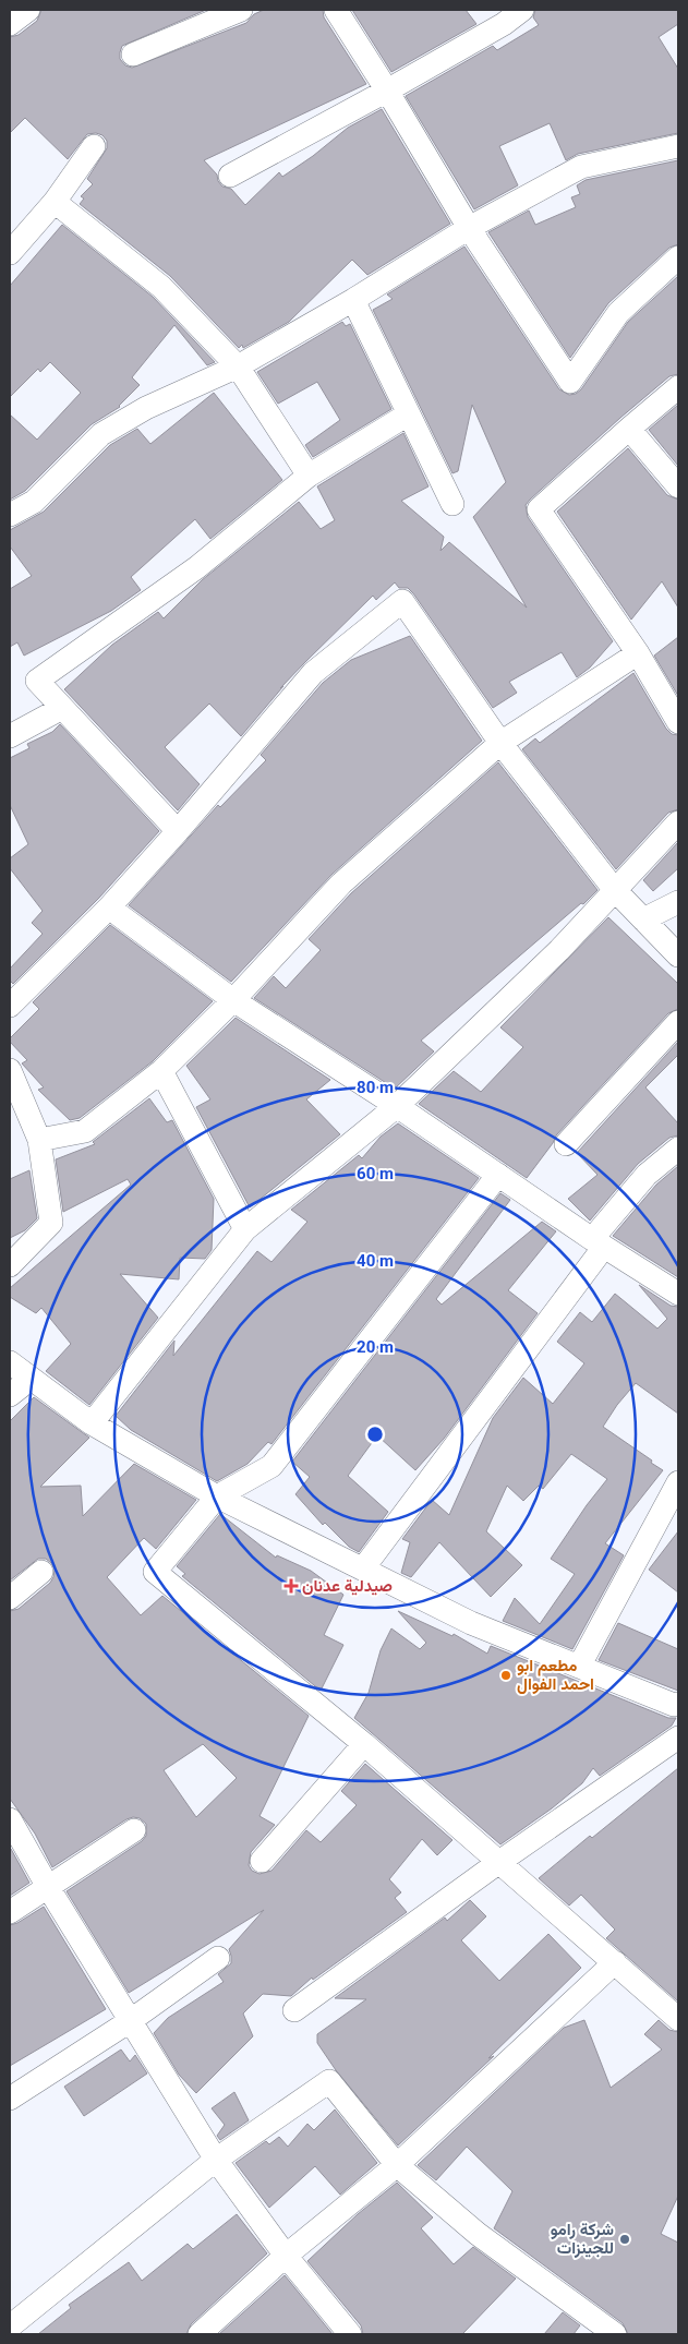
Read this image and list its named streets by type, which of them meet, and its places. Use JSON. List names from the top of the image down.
{
  "places": {
    "health": ["صيدلية عدنان"],
    "other": ["مطعم ابو احمد الفوال", "شركة رامو للجينزات"]
  },
  "rings": [
    "80 m",
    "60 m",
    "40 m",
    "20 m"
  ]
}
